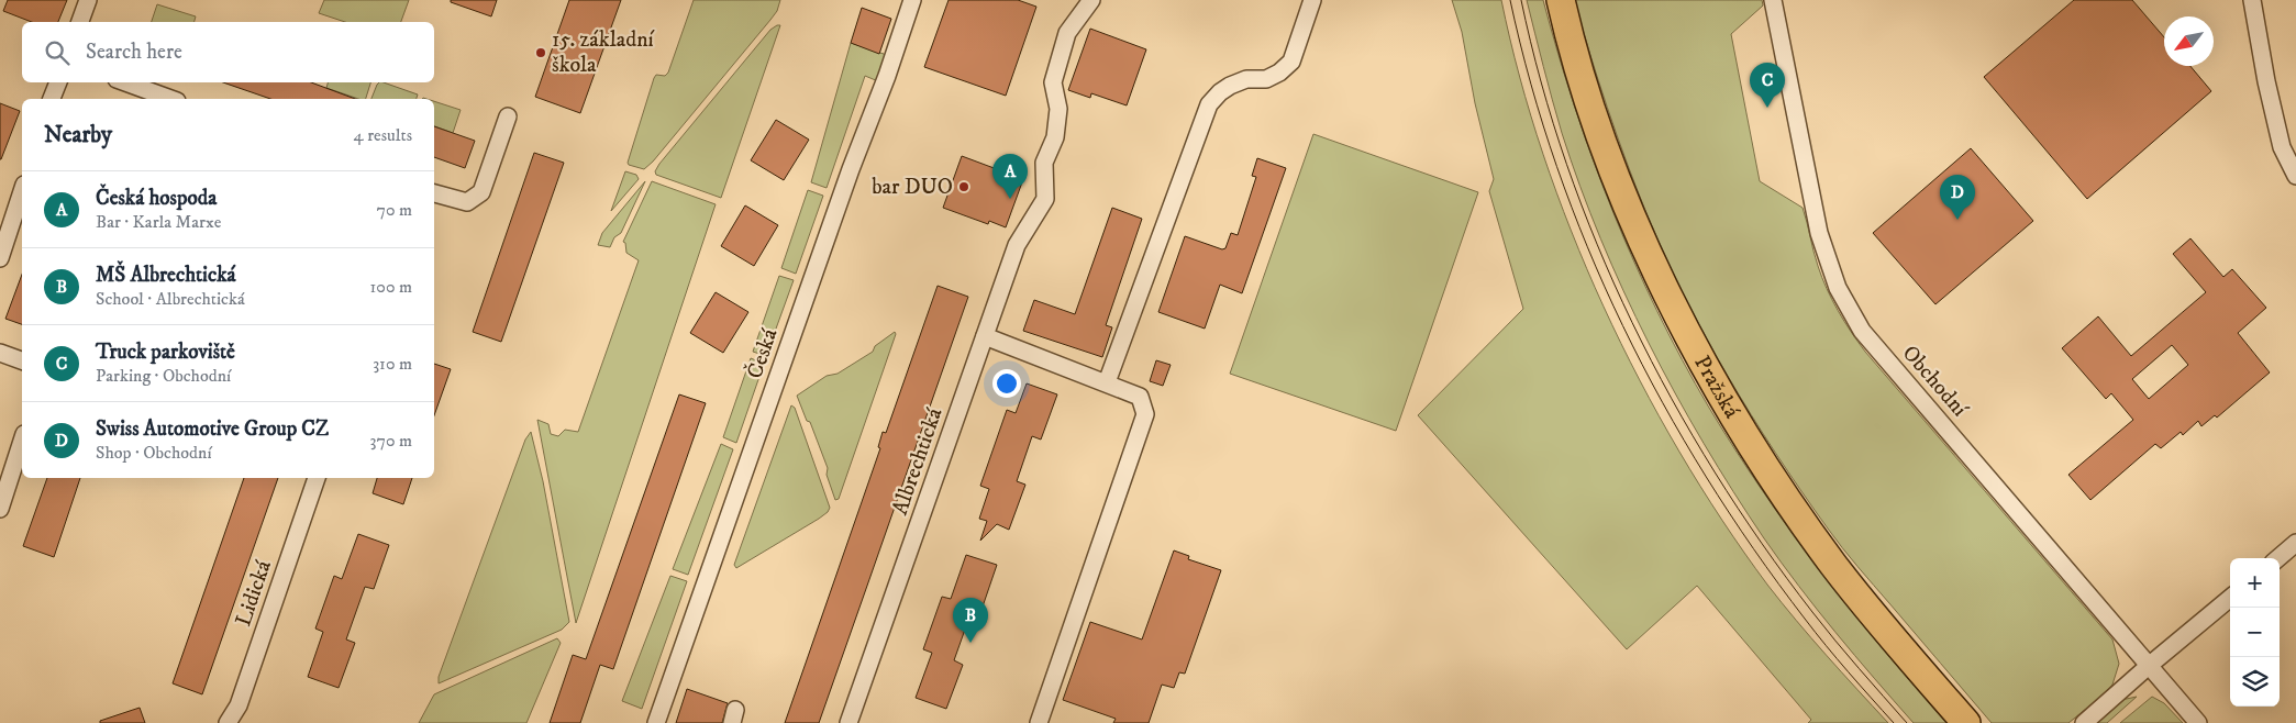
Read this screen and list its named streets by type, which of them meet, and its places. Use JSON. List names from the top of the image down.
{
  "streets": {
    "main road": ["Pražská"],
    "street": [
      "Česká",
      "Obchodní",
      "Albrechtická",
      "Lidická"
    ]
  },
  "places": ["15. základní škola", "bar DUO"],
  "north": "bottom left",
  "page": {
    "search": "Search here",
    "pins": [
      "C",
      "A",
      "D",
      "B"
    ],
    "heading": ["Nearby", "4 results"],
    "list": [
      {
        "mark": "A",
        "name": "Česká hospoda",
        "note": "Bar · Karla Marxe",
        "value": "70 m"
      },
      {
        "mark": "B",
        "name": "MŠ Albrechtická",
        "note": "School · Albrechtická",
        "value": "100 m"
      },
      {
        "mark": "C",
        "name": "Truck parkoviště",
        "note": "Parking · Obchodní",
        "value": "310 m"
      },
      {
        "mark": "D",
        "name": "Swiss Automotive Group CZ",
        "note": "Shop · Obchodní",
        "value": "370 m"
      }
    ],
    "map_buttons": ["+", "−"]
  }
}
